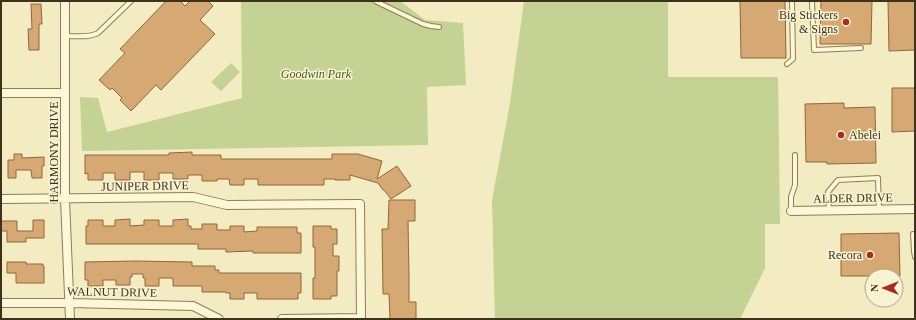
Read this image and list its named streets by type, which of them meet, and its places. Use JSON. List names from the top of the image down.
{
  "streets": {
    "street": [
      "HARMONY DRIVE",
      "JUNIPER DRIVE",
      "ALDER DRIVE",
      "WALNUT DRIVE"
    ]
  },
  "crossings": [
    ["HARMONY DRIVE", "JUNIPER DRIVE"],
    ["HARMONY DRIVE", "WALNUT DRIVE"]
  ],
  "parks": ["Goodwin Park"],
  "places": ["Big Stickers & Signs", "Abelei", "Recora"],
  "north": "left"
}
